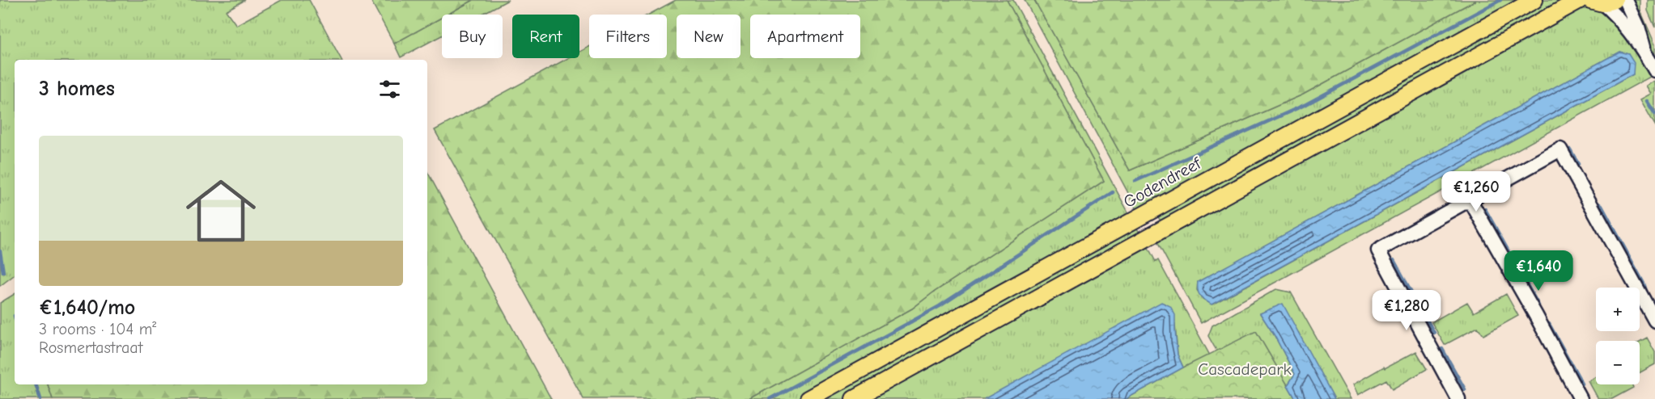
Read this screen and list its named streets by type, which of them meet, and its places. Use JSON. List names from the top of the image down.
{
  "streets": {
    "main road": ["Godendreef"]
  },
  "parks": ["Cascadepark"],
  "page": {
    "chip": [
      "Buy",
      "Rent",
      "Filters",
      "New",
      "Apartment"
    ],
    "heading": "3 homes",
    "list": [
      {
        "name": "€1,640/mo",
        "note": "3 rooms · 104 m² · Rosmertastraat"
      }
    ],
    "price": ["€1,260", "€1,640", "€1,280"],
    "map_buttons": ["+", "−"]
  }
}
